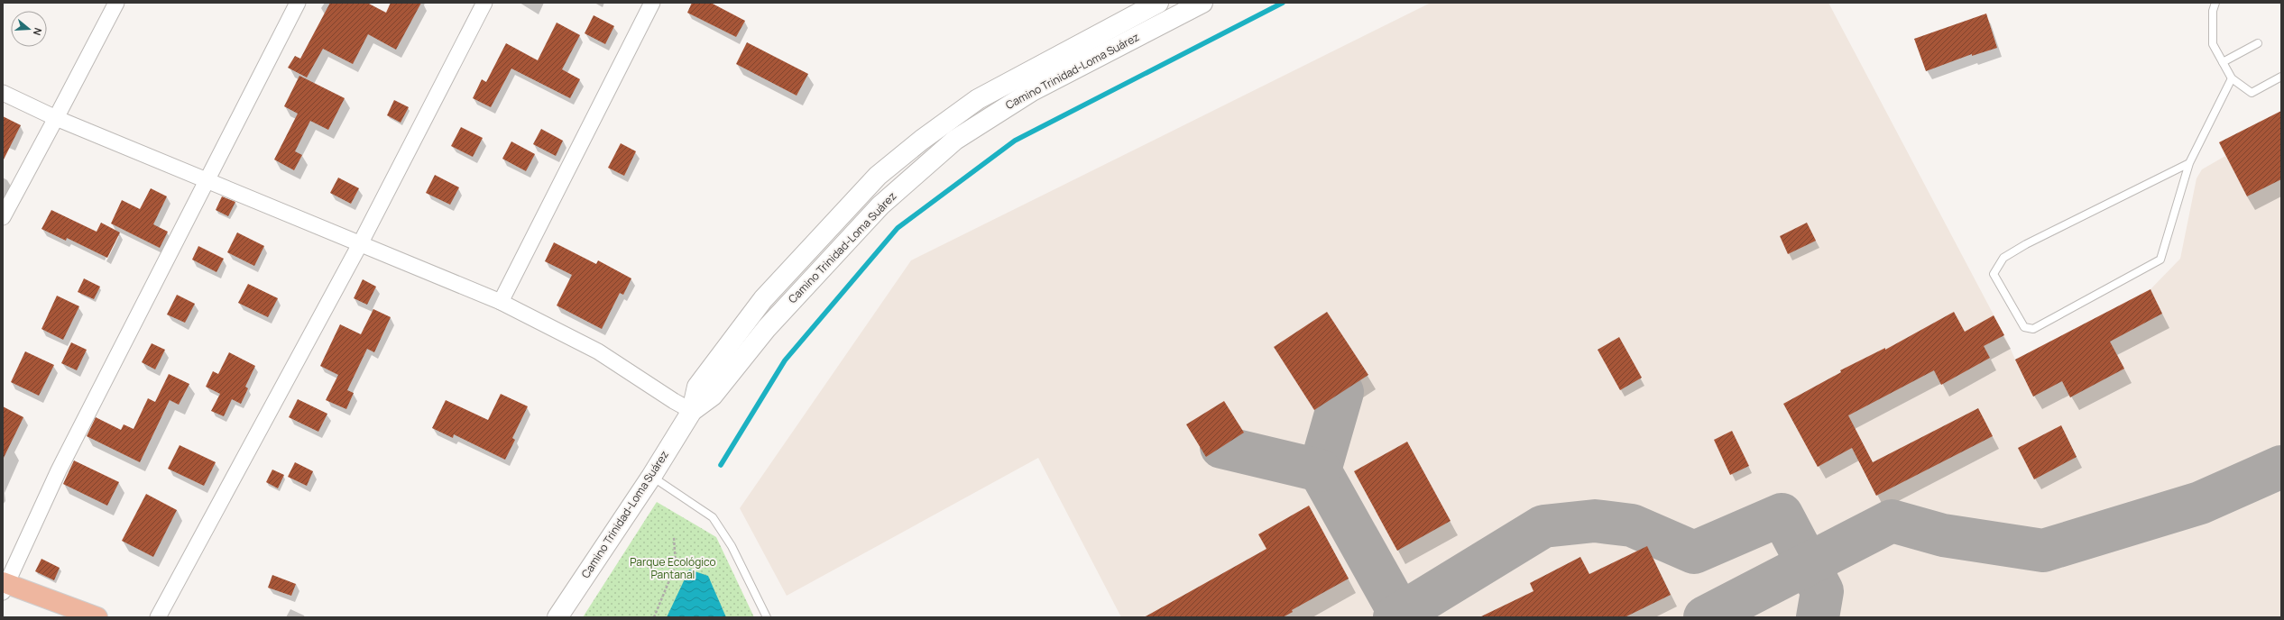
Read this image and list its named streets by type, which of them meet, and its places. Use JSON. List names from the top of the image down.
{
  "streets": {
    "street": ["Camino Trinidad-Loma Suárez"]
  },
  "parks": ["Parque Ecológico Pantanal"],
  "north": "right"
}
